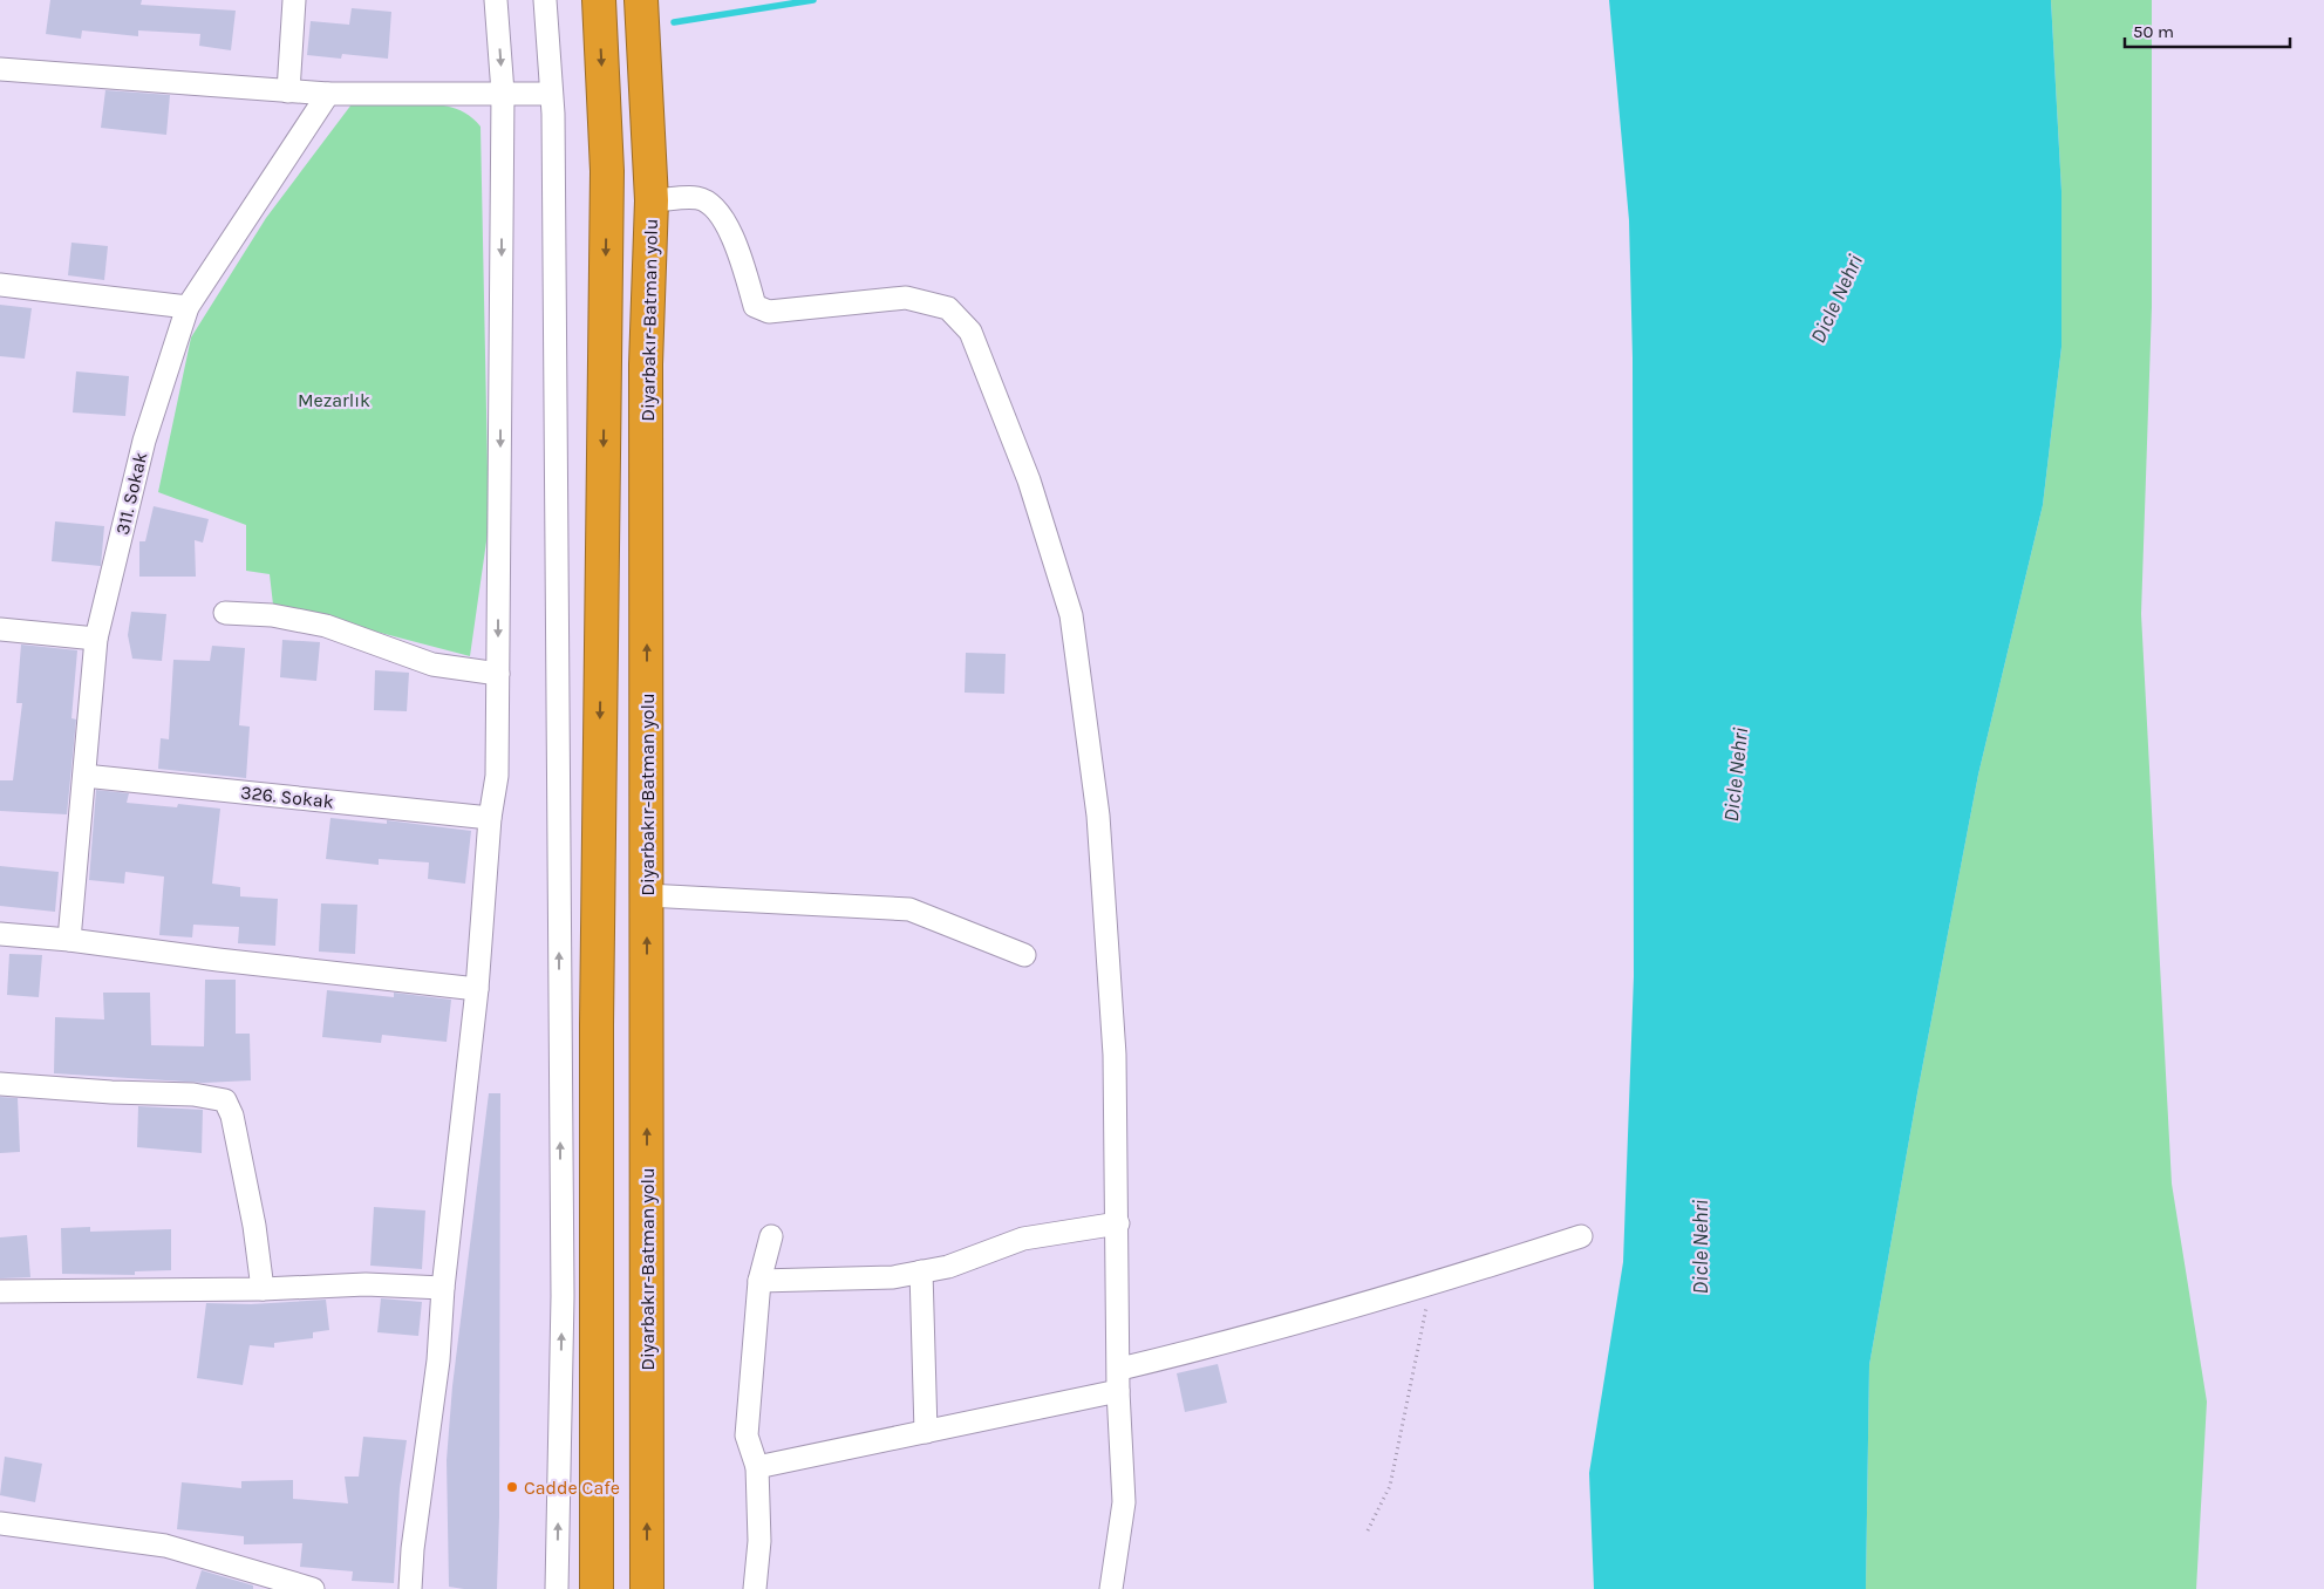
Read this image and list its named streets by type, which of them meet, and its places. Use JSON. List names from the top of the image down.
{
  "streets": {
    "highway": ["Diyarbakır-Batman yolu"],
    "street": ["311. Sokak", "326. Sokak"]
  },
  "crossings": [
    ["311. Sokak", "326. Sokak"]
  ],
  "water": ["Dicle Nehri"],
  "parks": ["Mezarlık"],
  "places": ["Cadde Cafe"],
  "scale_bar": "50 m"
}
